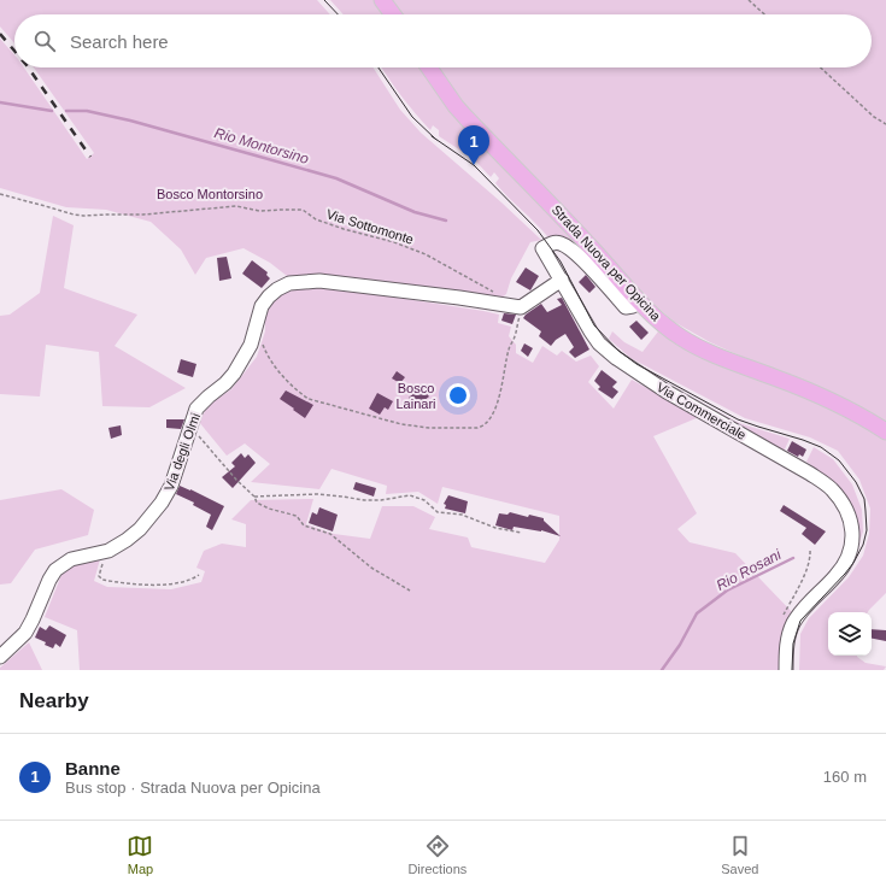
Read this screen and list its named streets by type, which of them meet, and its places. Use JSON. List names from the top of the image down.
{
  "streets": {
    "main road": ["Strada Nuova per Opicina"],
    "street": ["Via Commerciale", "Via degli Olmi"],
    "path": ["Via Sottomonte"]
  },
  "crossings": [
    ["Strada Nuova per Opicina", "Via Commerciale"]
  ],
  "water": ["Rio Montorsino", "Rio Rosani"],
  "parks": ["Bosco Montorsino", "Bosco Lainari"],
  "page": {
    "search": "Search here",
    "pins": "1",
    "heading": "Nearby",
    "list": [
      {
        "mark": "1",
        "name": "Banne",
        "note": "Bus stop · Strada Nuova per Opicina",
        "value": "160 m"
      }
    ],
    "nav": ["Map", "Directions", "Saved"]
  }
}
